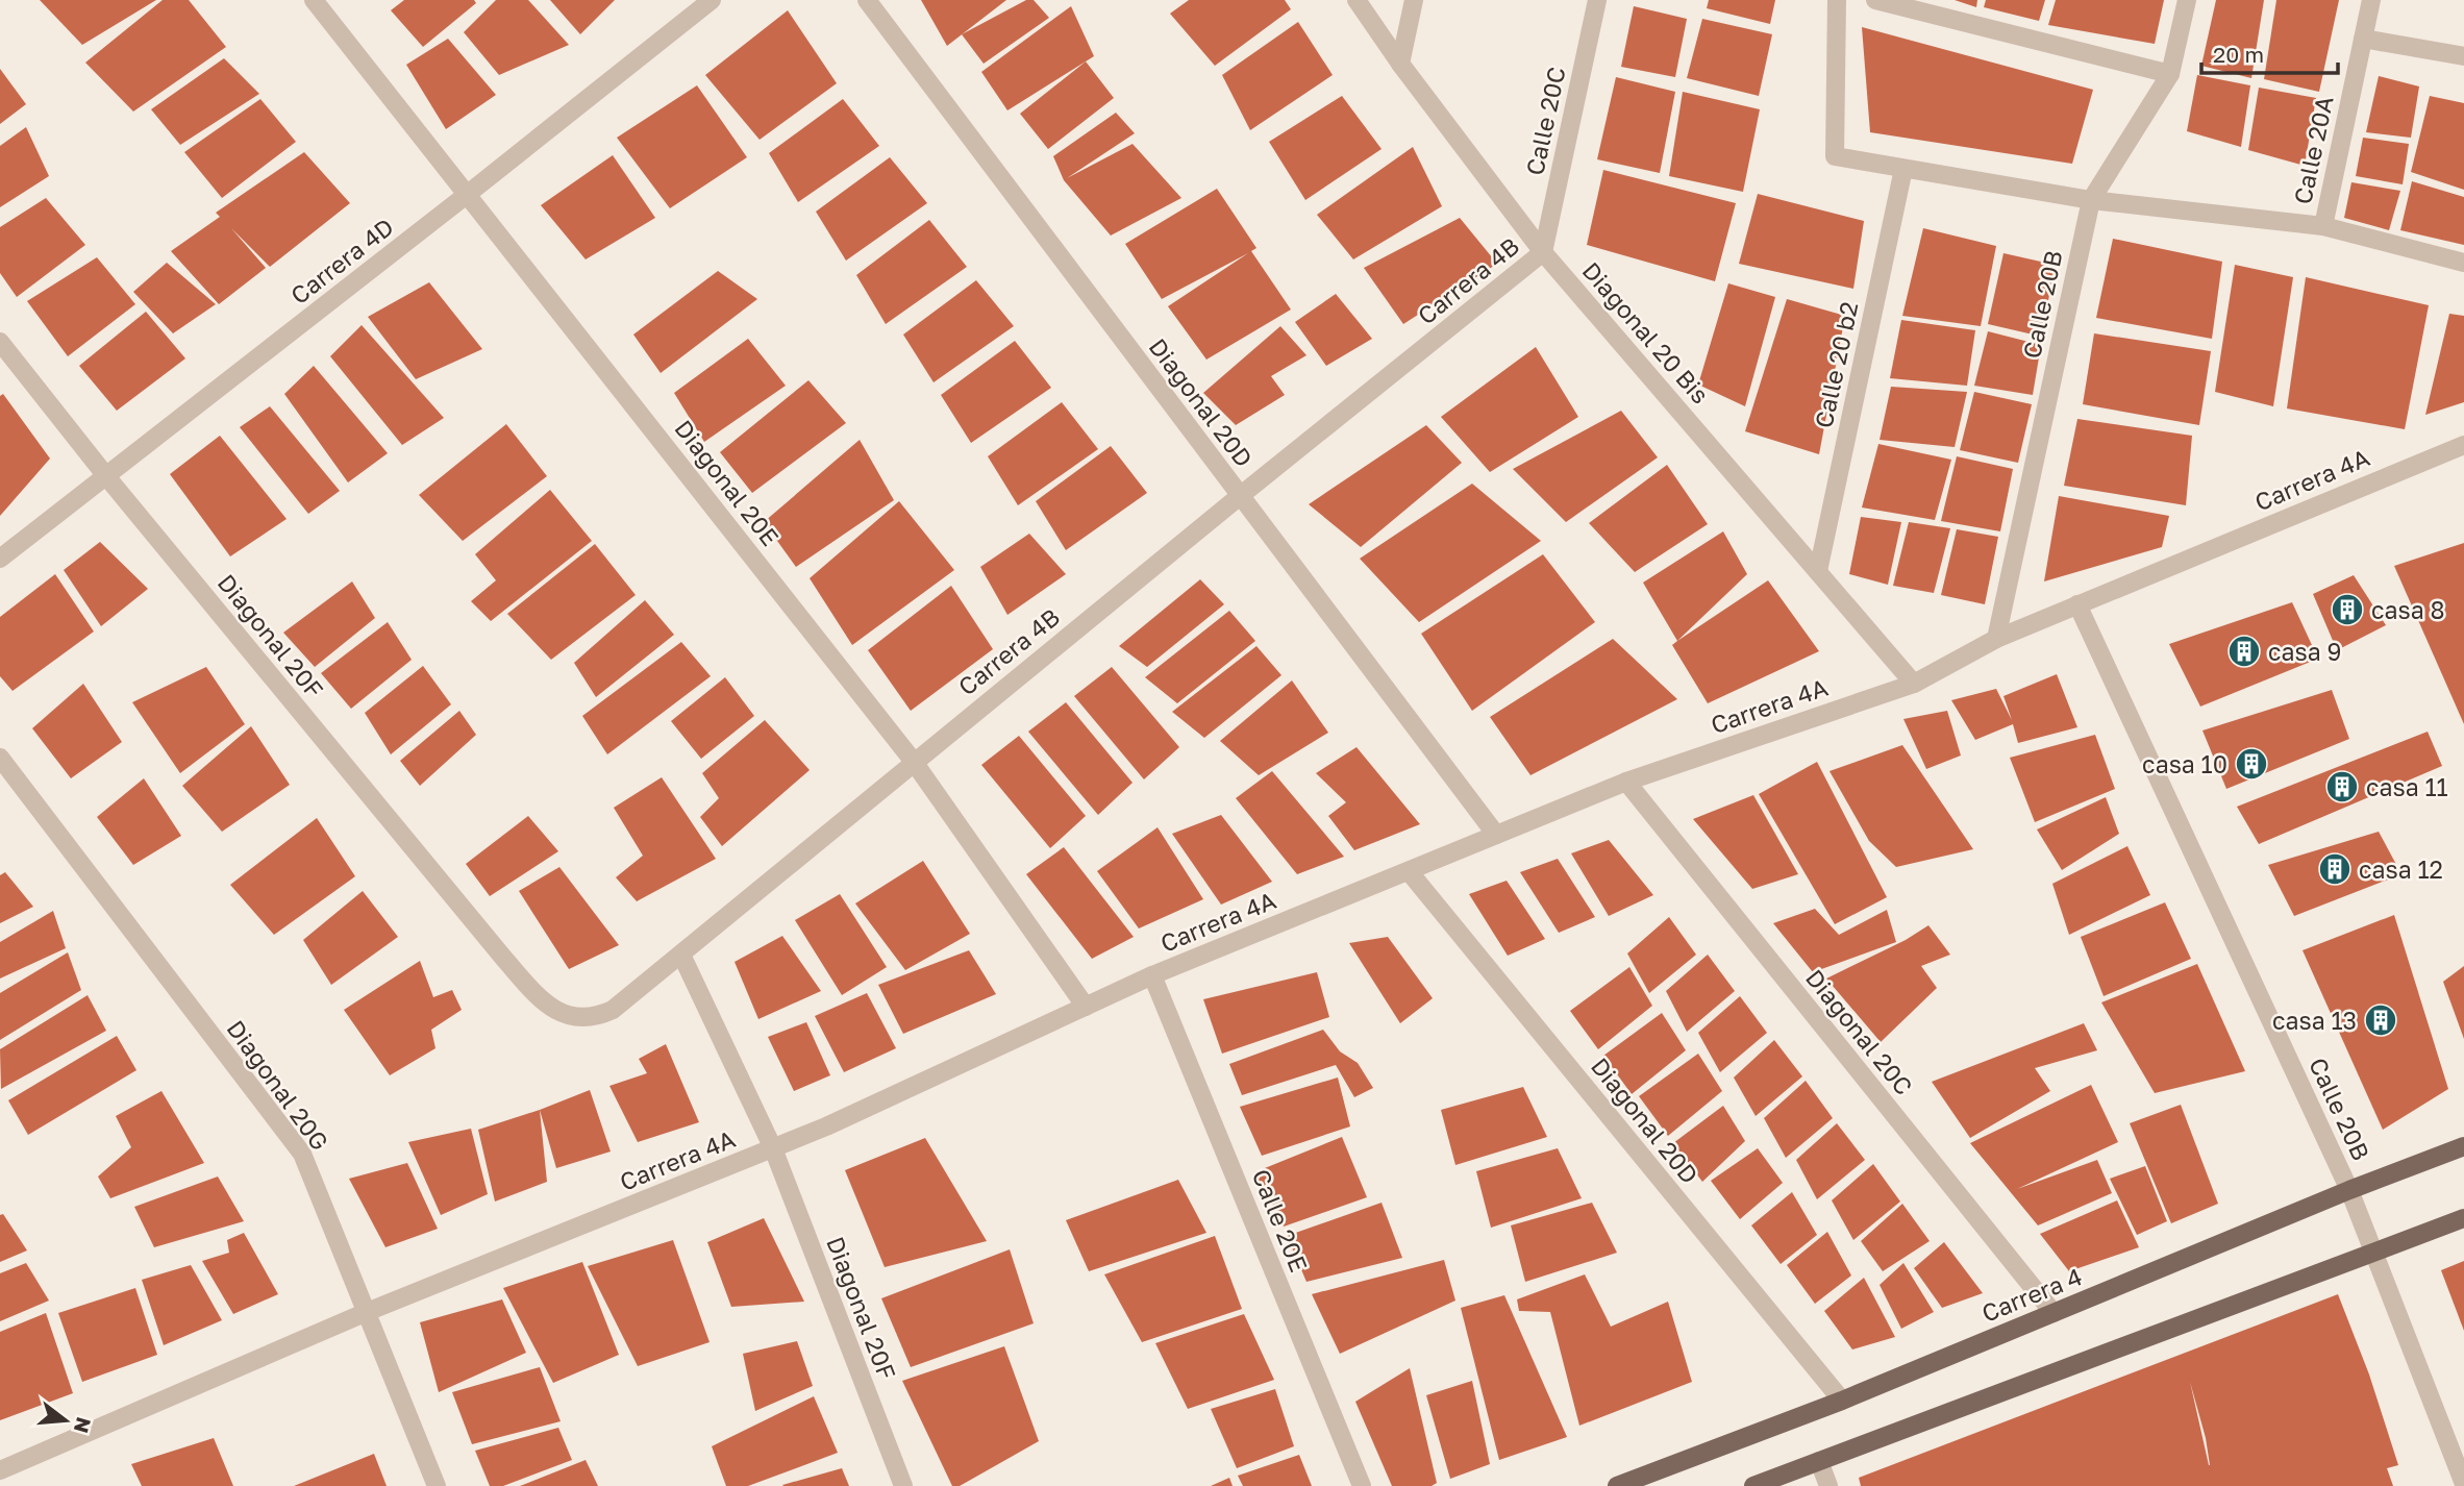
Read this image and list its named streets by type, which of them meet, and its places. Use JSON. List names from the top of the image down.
{
  "streets": {
    "main road": ["Carrera 4"],
    "street": [
      "Calle 20C",
      "Calle 20A",
      "Carrera 4D",
      "Carrera 4B",
      "Calle 20B",
      "Diagonal 20 Bis",
      "Calle 20 b2",
      "Diagonal 20D",
      "Carrera 4A",
      "Diagonal 20E",
      "Diagonal 20F",
      "Diagonal 20C",
      "Diagonal 20G",
      "Calle 20E"
    ]
  },
  "crossings": [
    ["Calle 20C", "Carrera 4B"],
    ["Calle 20C", "Diagonal 20 Bis"],
    ["Carrera 4D", "Diagonal 20E"],
    ["Carrera 4D", "Diagonal 20F"],
    ["Carrera 4B", "Diagonal 20 Bis"],
    ["Carrera 4B", "Diagonal 20D"],
    ["Carrera 4B", "Diagonal 20E"],
    ["Carrera 4B", "Diagonal 20F"],
    ["Calle 20B", "Carrera 4A"],
    ["Calle 20B", "Carrera 4"],
    ["Diagonal 20 Bis", "Calle 20 b2"],
    ["Diagonal 20 Bis", "Carrera 4A"],
    ["Diagonal 20D", "Carrera 4A"],
    ["Diagonal 20D", "Carrera 4"],
    ["Carrera 4A", "Diagonal 20E"],
    ["Carrera 4A", "Diagonal 20F"],
    ["Carrera 4A", "Diagonal 20C"],
    ["Carrera 4A", "Diagonal 20G"],
    ["Carrera 4A", "Calle 20E"],
    ["Diagonal 20C", "Carrera 4"]
  ],
  "places": {
    "building": [
      "casa 8",
      "casa 9",
      "casa 10",
      "casa 11",
      "casa 12",
      "casa 13"
    ]
  },
  "scale_bar": "20 m",
  "north": "right"
}
